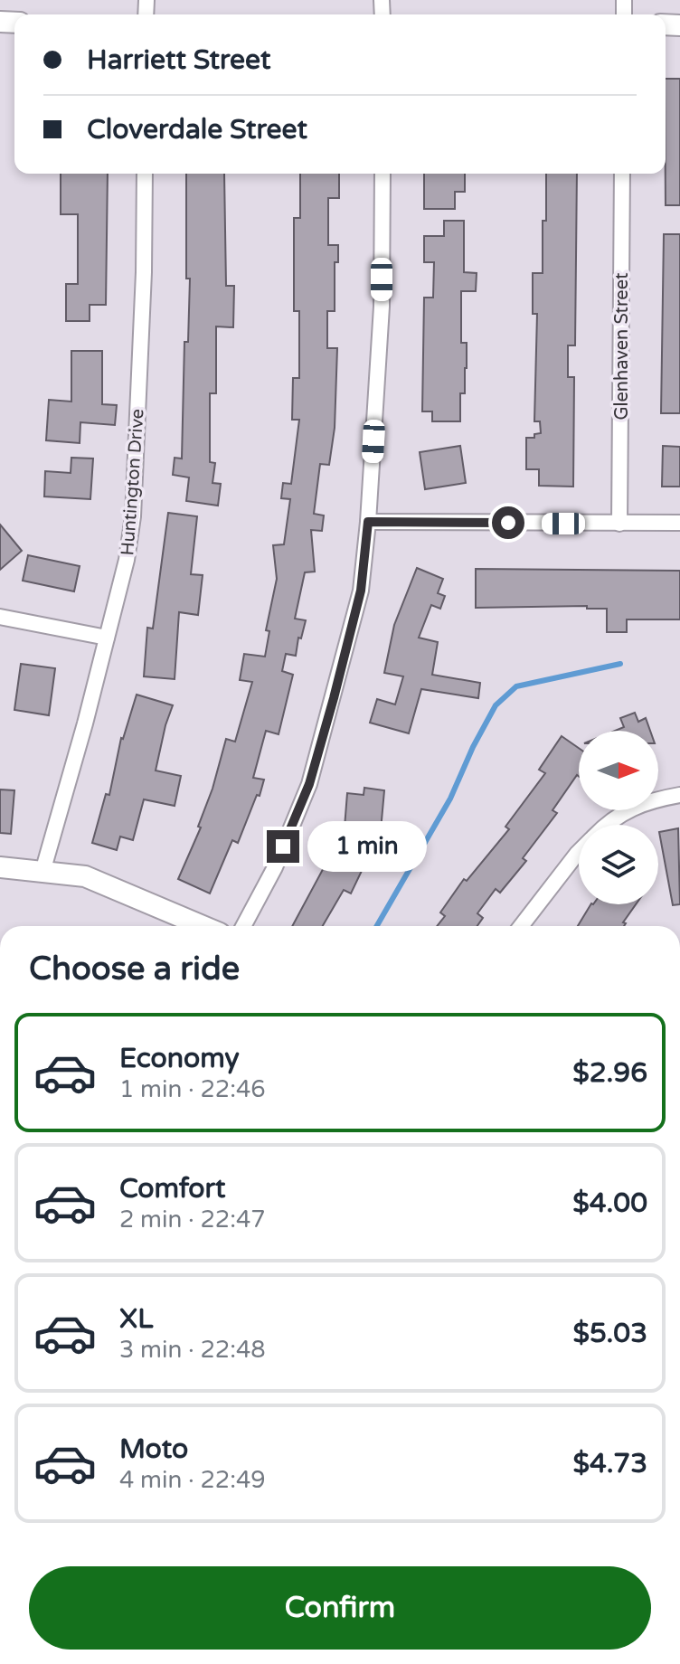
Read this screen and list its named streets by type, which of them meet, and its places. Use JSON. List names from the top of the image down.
{
  "streets": {
    "street": ["Glenhaven Street", "Huntington Drive"]
  },
  "north": "right",
  "page": {
    "banner": ["Harriett Street", "Cloverdale Street"],
    "bubble": "1 min",
    "heading": "Choose a ride",
    "list": [
      {
        "name": "Economy",
        "note": "1 min · 22:46",
        "value": "$2.96"
      },
      {
        "name": "Comfort",
        "note": "2 min · 22:47",
        "value": "$4.00"
      },
      {
        "name": "XL",
        "note": "3 min · 22:48",
        "value": "$5.03"
      },
      {
        "name": "Moto",
        "note": "4 min · 22:49",
        "value": "$4.73"
      }
    ],
    "buttons": "Confirm"
  }
}
